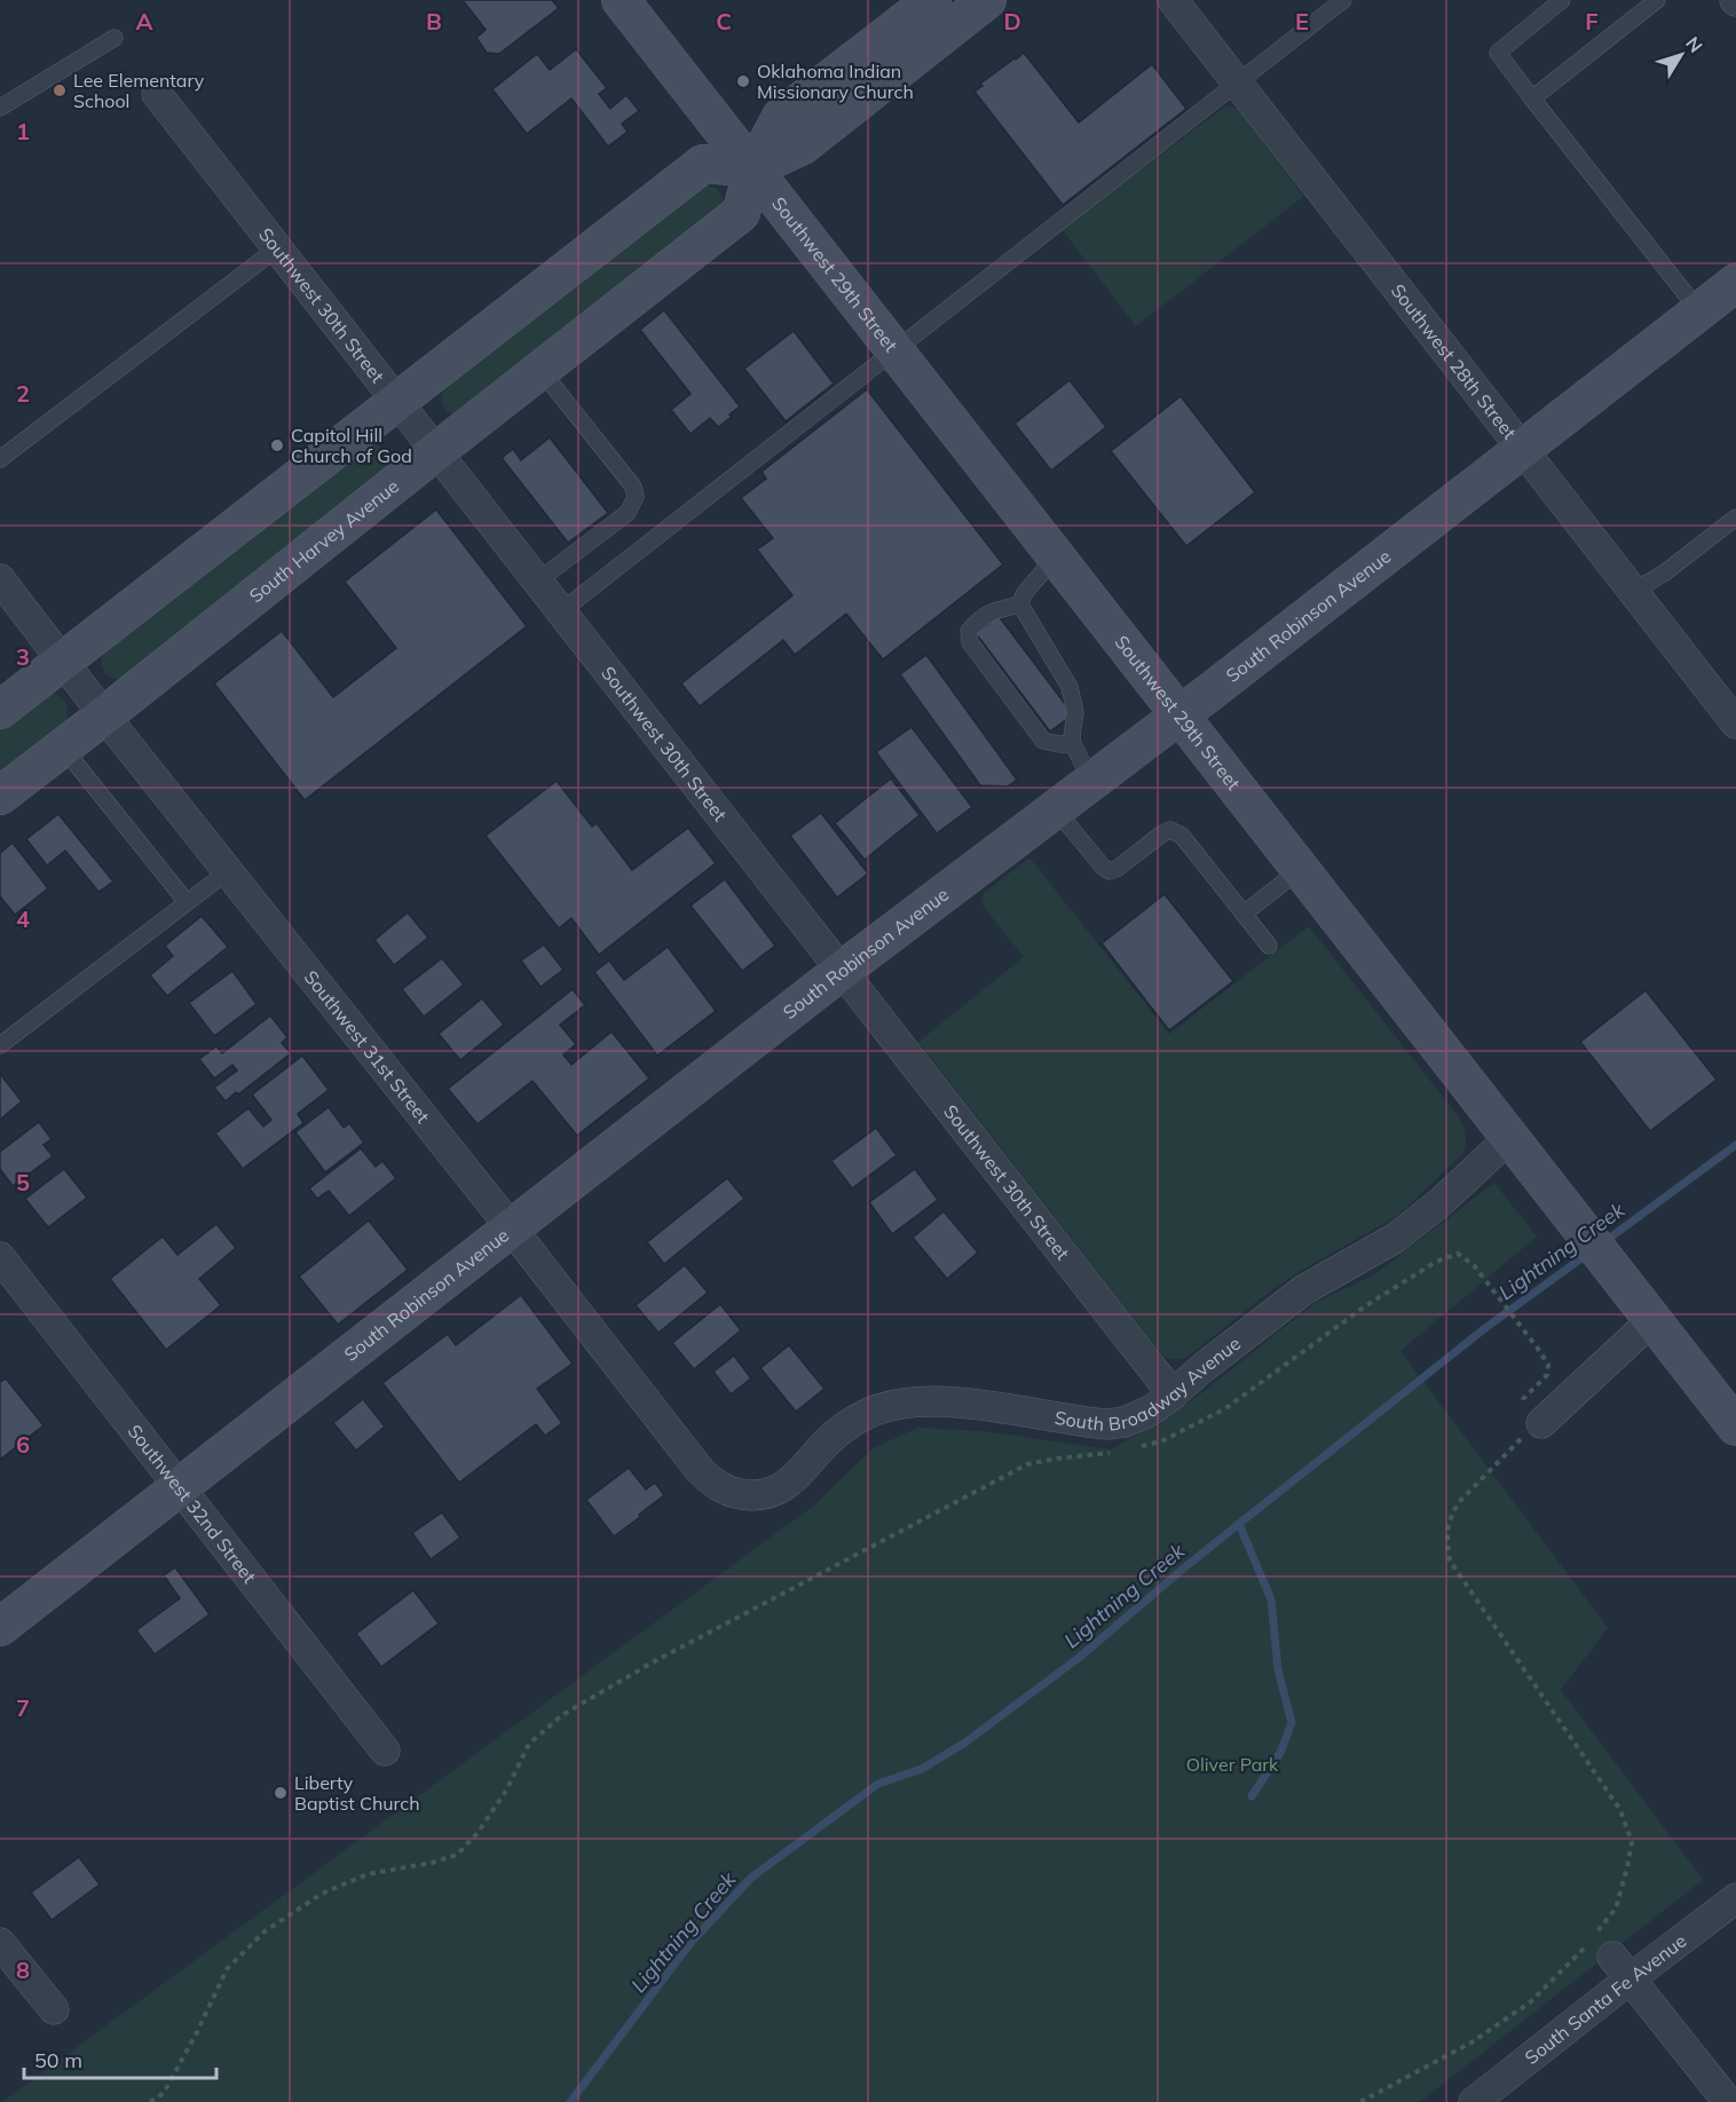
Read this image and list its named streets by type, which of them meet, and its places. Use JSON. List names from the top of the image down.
{
  "streets": {
    "street": [
      "Southwest 29th Street",
      "Southwest 30th Street",
      "Southwest 28th Street",
      "South Harvey Avenue",
      "South Robinson Avenue",
      "Southwest 31st Street",
      "South Broadway Avenue",
      "Southwest 32nd Street",
      "South Santa Fe Avenue"
    ]
  },
  "crossings": [
    ["Southwest 29th Street", "South Harvey Avenue"],
    ["Southwest 29th Street", "South Robinson Avenue"],
    ["Southwest 29th Street", "South Broadway Avenue"],
    ["Southwest 30th Street", "South Harvey Avenue"],
    ["Southwest 30th Street", "South Robinson Avenue"],
    ["Southwest 30th Street", "South Broadway Avenue"],
    ["Southwest 28th Street", "South Robinson Avenue"],
    ["South Harvey Avenue", "Southwest 31st Street"],
    ["South Robinson Avenue", "Southwest 31st Street"],
    ["South Robinson Avenue", "Southwest 32nd Street"],
    ["Southwest 31st Street", "South Broadway Avenue"]
  ],
  "water": ["Lightning Creek"],
  "parks": ["Oliver Park"],
  "places": [
    "Oklahoma Indian Missionary Church",
    "Lee Elementary School",
    "Capitol Hill Church of God",
    "Liberty Baptist Church"
  ],
  "scale_bar": "50 m",
  "north": "top right",
  "grid": {
    "columns": [
      "A",
      "B",
      "C",
      "D",
      "E",
      "F"
    ],
    "rows": [
      "1",
      "2",
      "3",
      "4",
      "5",
      "6",
      "7",
      "8"
    ]
  }
}
